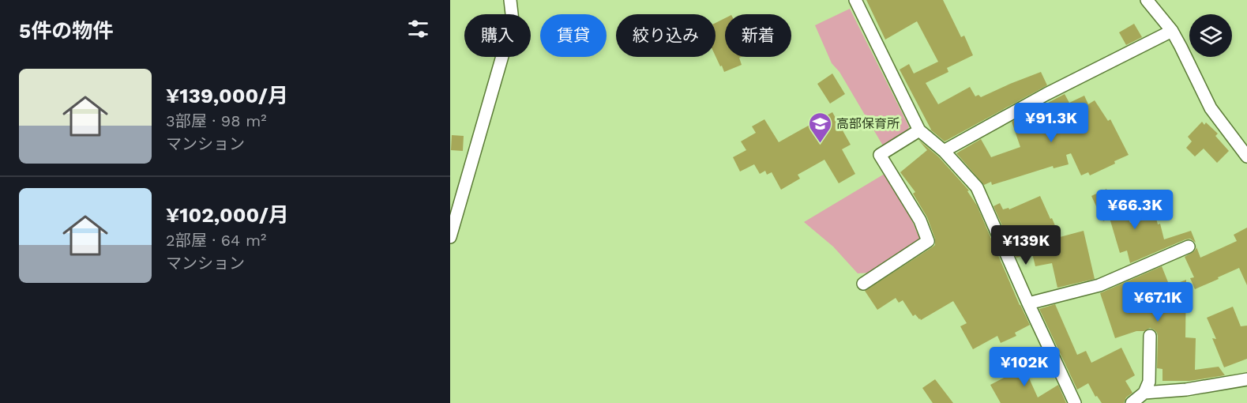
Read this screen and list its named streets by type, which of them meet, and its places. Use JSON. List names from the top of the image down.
{
  "places": {
    "school or university": ["高部保育所"]
  },
  "page": {
    "heading": "5件の物件",
    "chip": [
      "購入",
      "賃貸",
      "絞り込み",
      "新着"
    ],
    "list": [
      {
        "name": "¥139,000/月",
        "note": "3部屋 · 98 m² · マンション"
      },
      {
        "name": "¥102,000/月",
        "note": "2部屋 · 64 m² · マンション"
      }
    ],
    "price": [
      "¥91.3K",
      "¥66.3K",
      "¥139K",
      "¥67.1K",
      "¥102K"
    ]
  }
}
